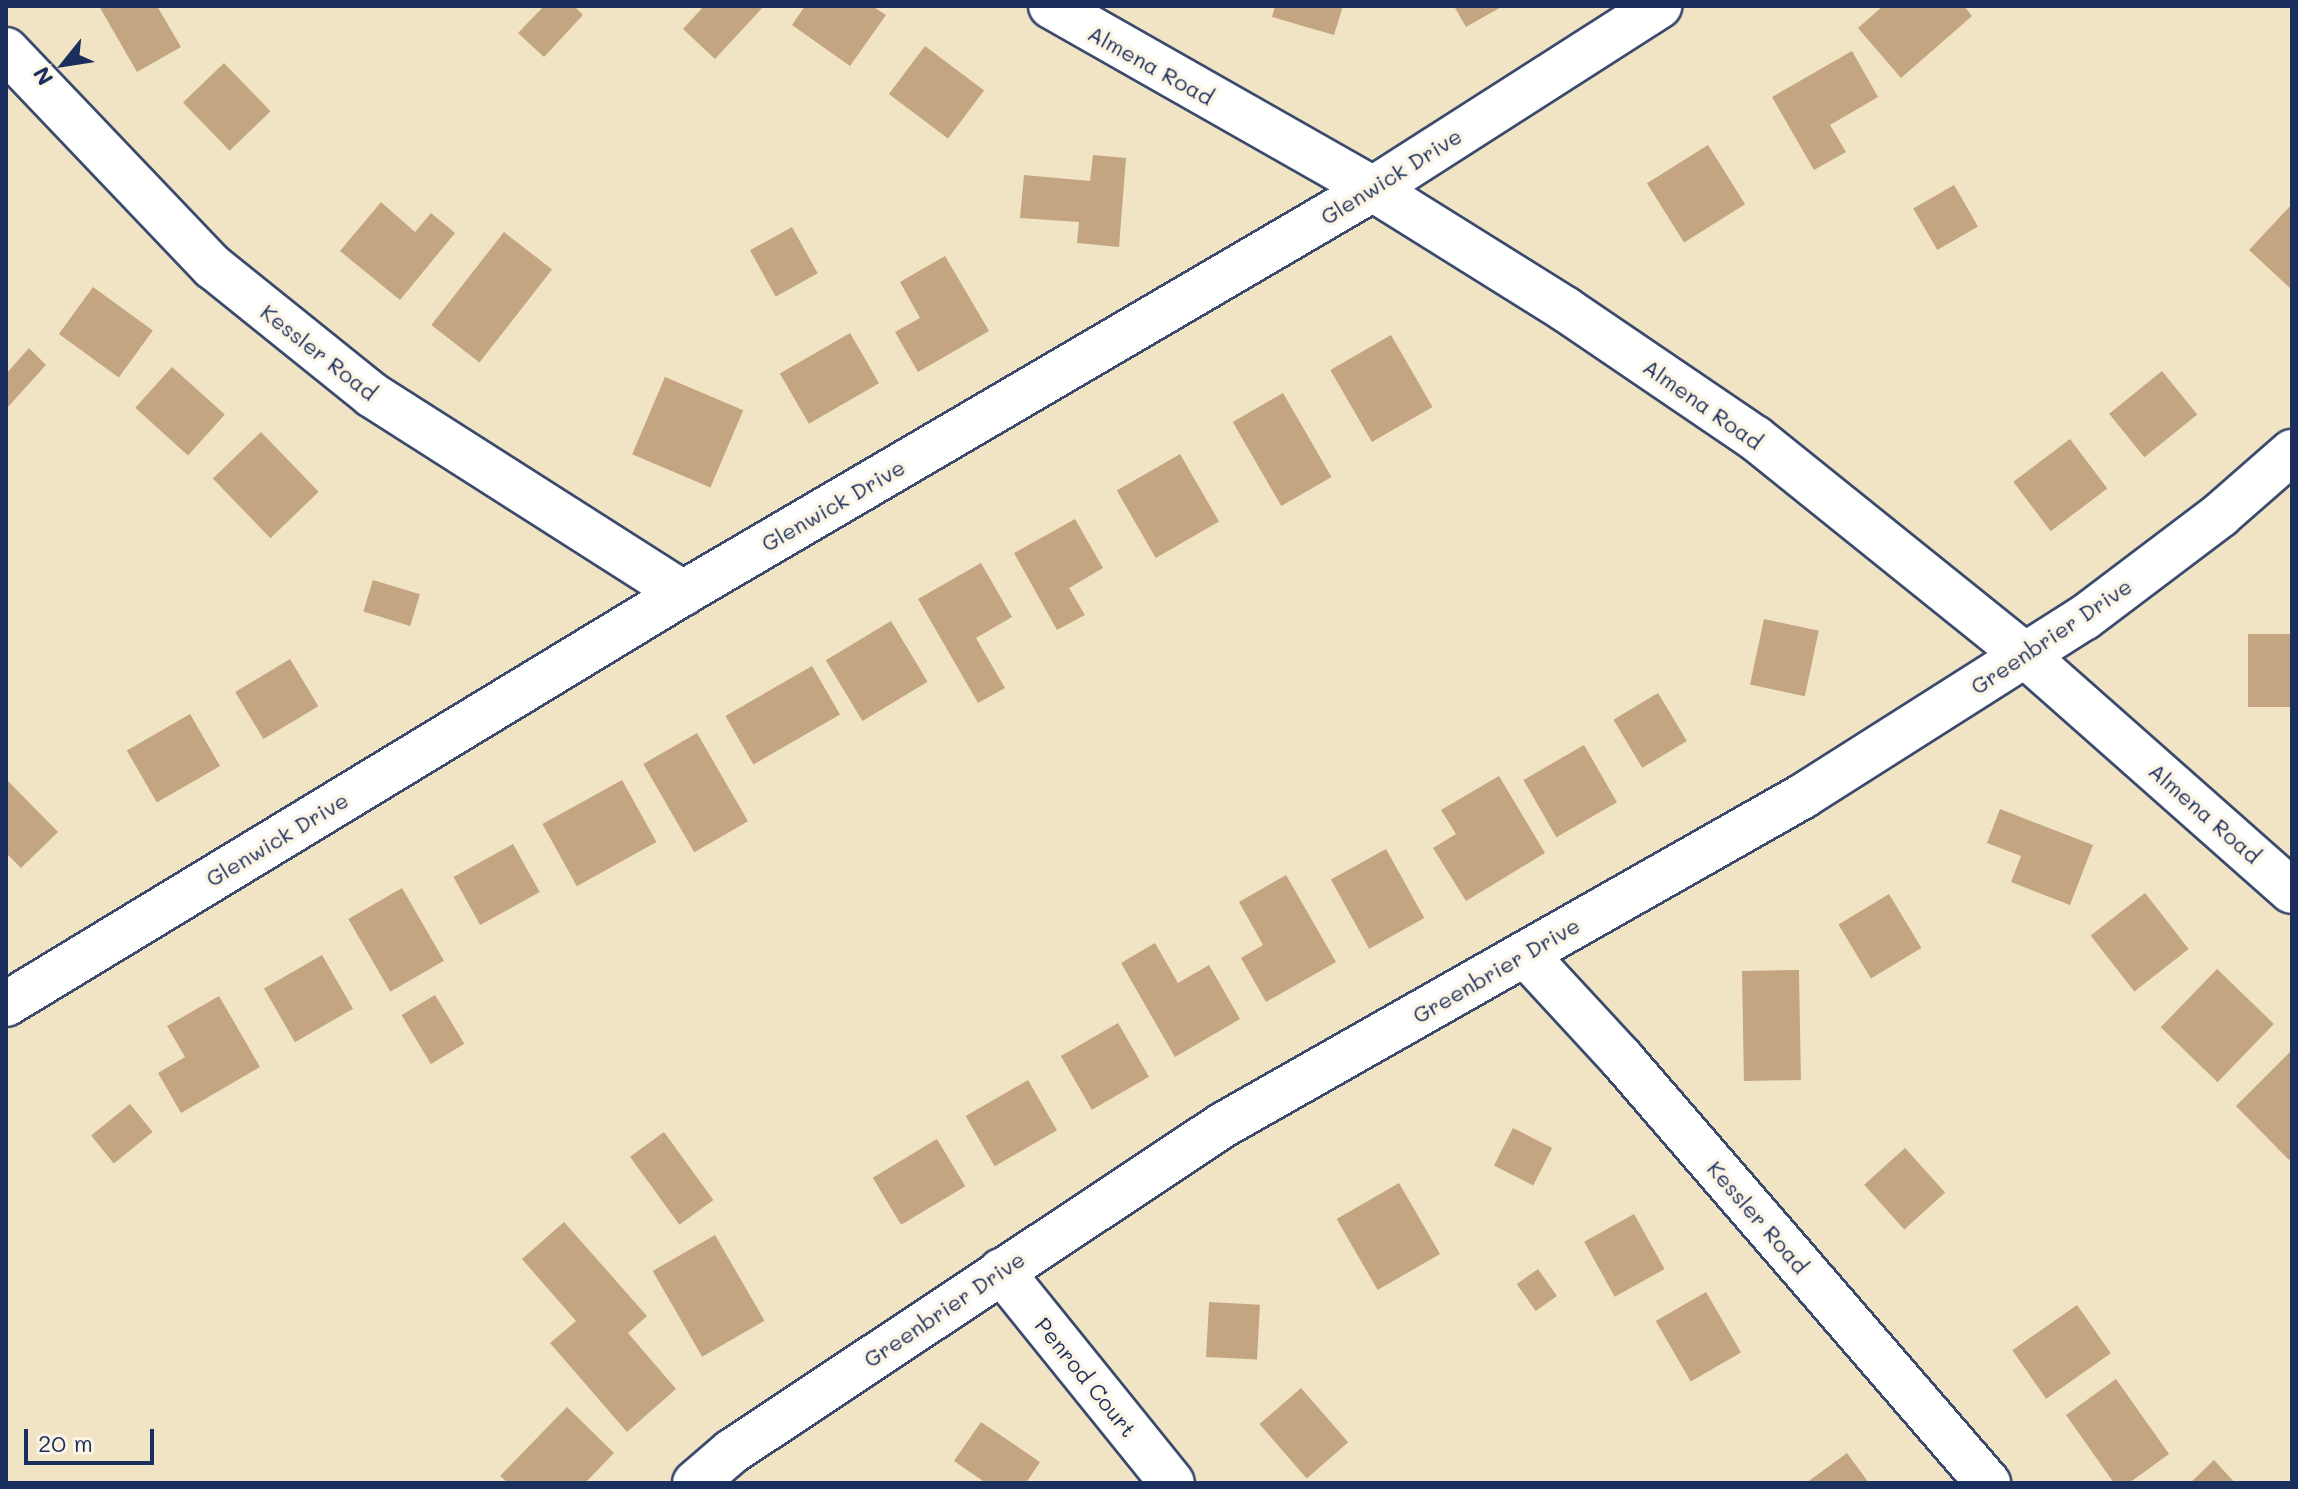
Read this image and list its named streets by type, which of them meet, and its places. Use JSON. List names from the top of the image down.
{
  "streets": {
    "street": [
      "Almena Road",
      "Glenwick Drive",
      "Kessler Road",
      "Greenbrier Drive",
      "Penrod Court"
    ]
  },
  "crossings": [
    ["Almena Road", "Glenwick Drive"],
    ["Almena Road", "Greenbrier Drive"],
    ["Glenwick Drive", "Kessler Road"],
    ["Kessler Road", "Greenbrier Drive"],
    ["Greenbrier Drive", "Penrod Court"]
  ],
  "scale_bar": "20 m",
  "north": "bottom left"
}
